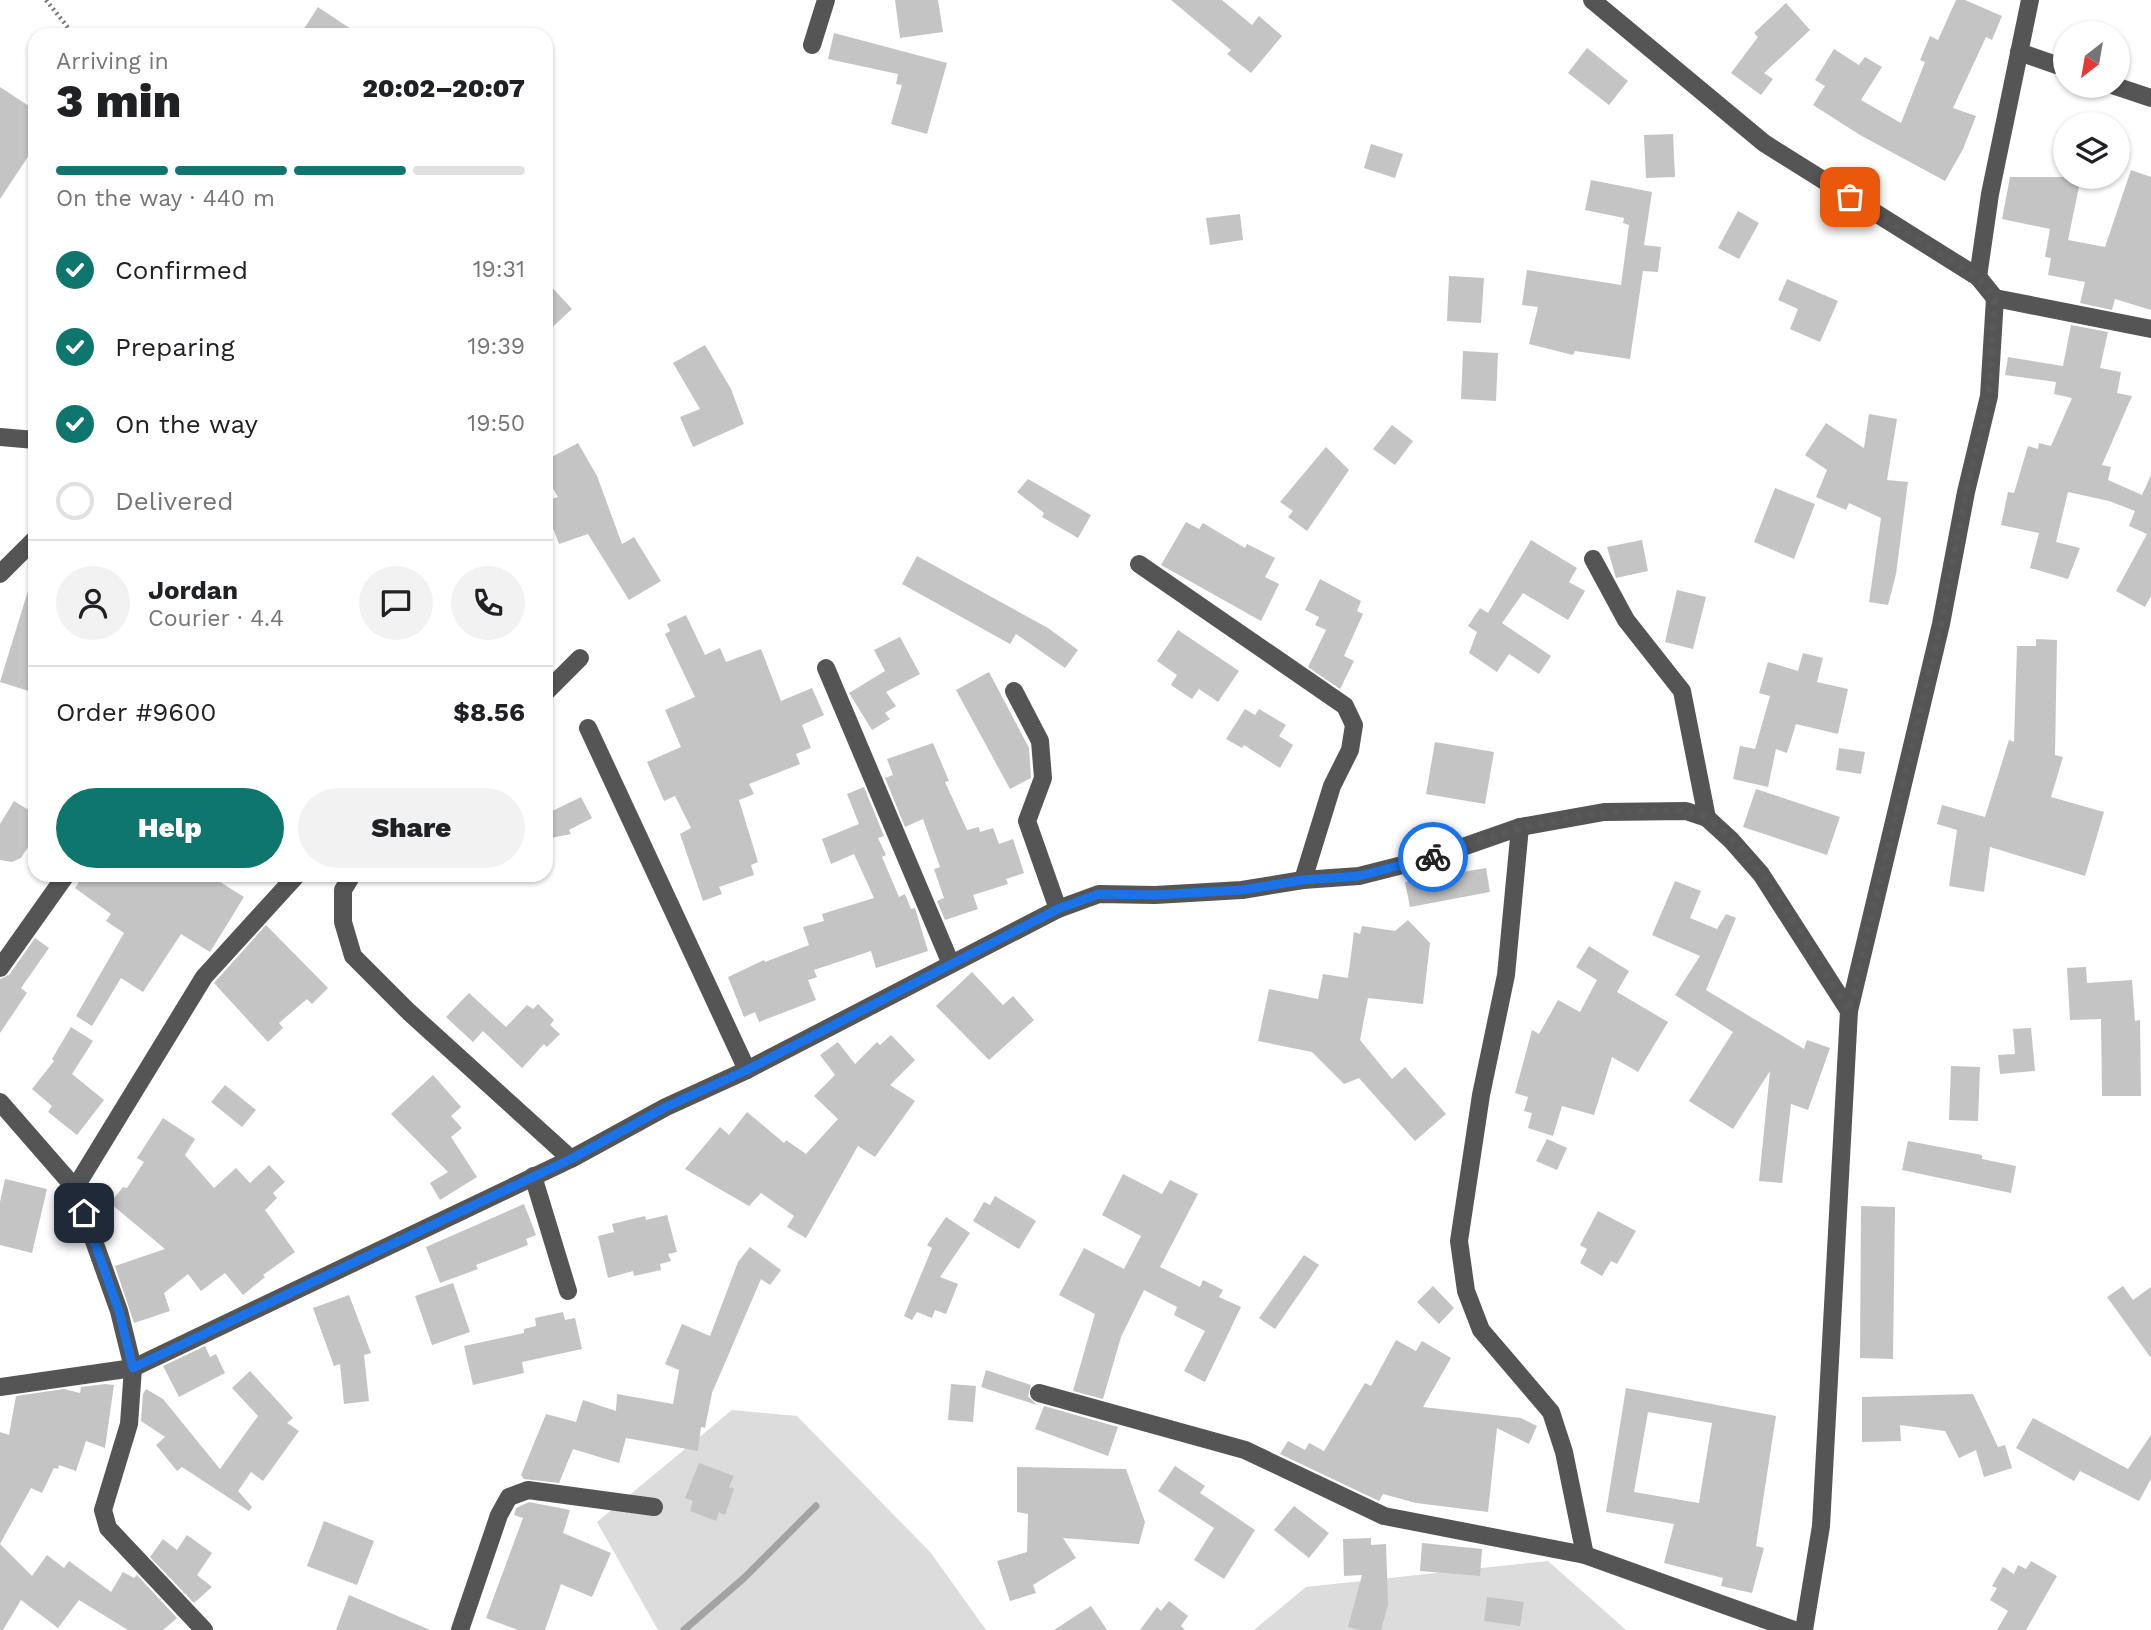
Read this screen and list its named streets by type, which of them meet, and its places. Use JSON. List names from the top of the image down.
{
  "north": "bottom left",
  "page": {
    "heading": ["3 min", "Arriving in", "20:02–20:07"],
    "panel": [
      "Jordan",
      "Courier · 4.4",
      "Order #9600",
      "$8.56"
    ],
    "bar": "On the way · 440 m",
    "list": [
      ["Confirmed", "19:31"],
      ["Preparing", "19:39"],
      ["On the way", "19:50"],
      "Delivered"
    ],
    "buttons": ["Help", "Share"]
  }
}
